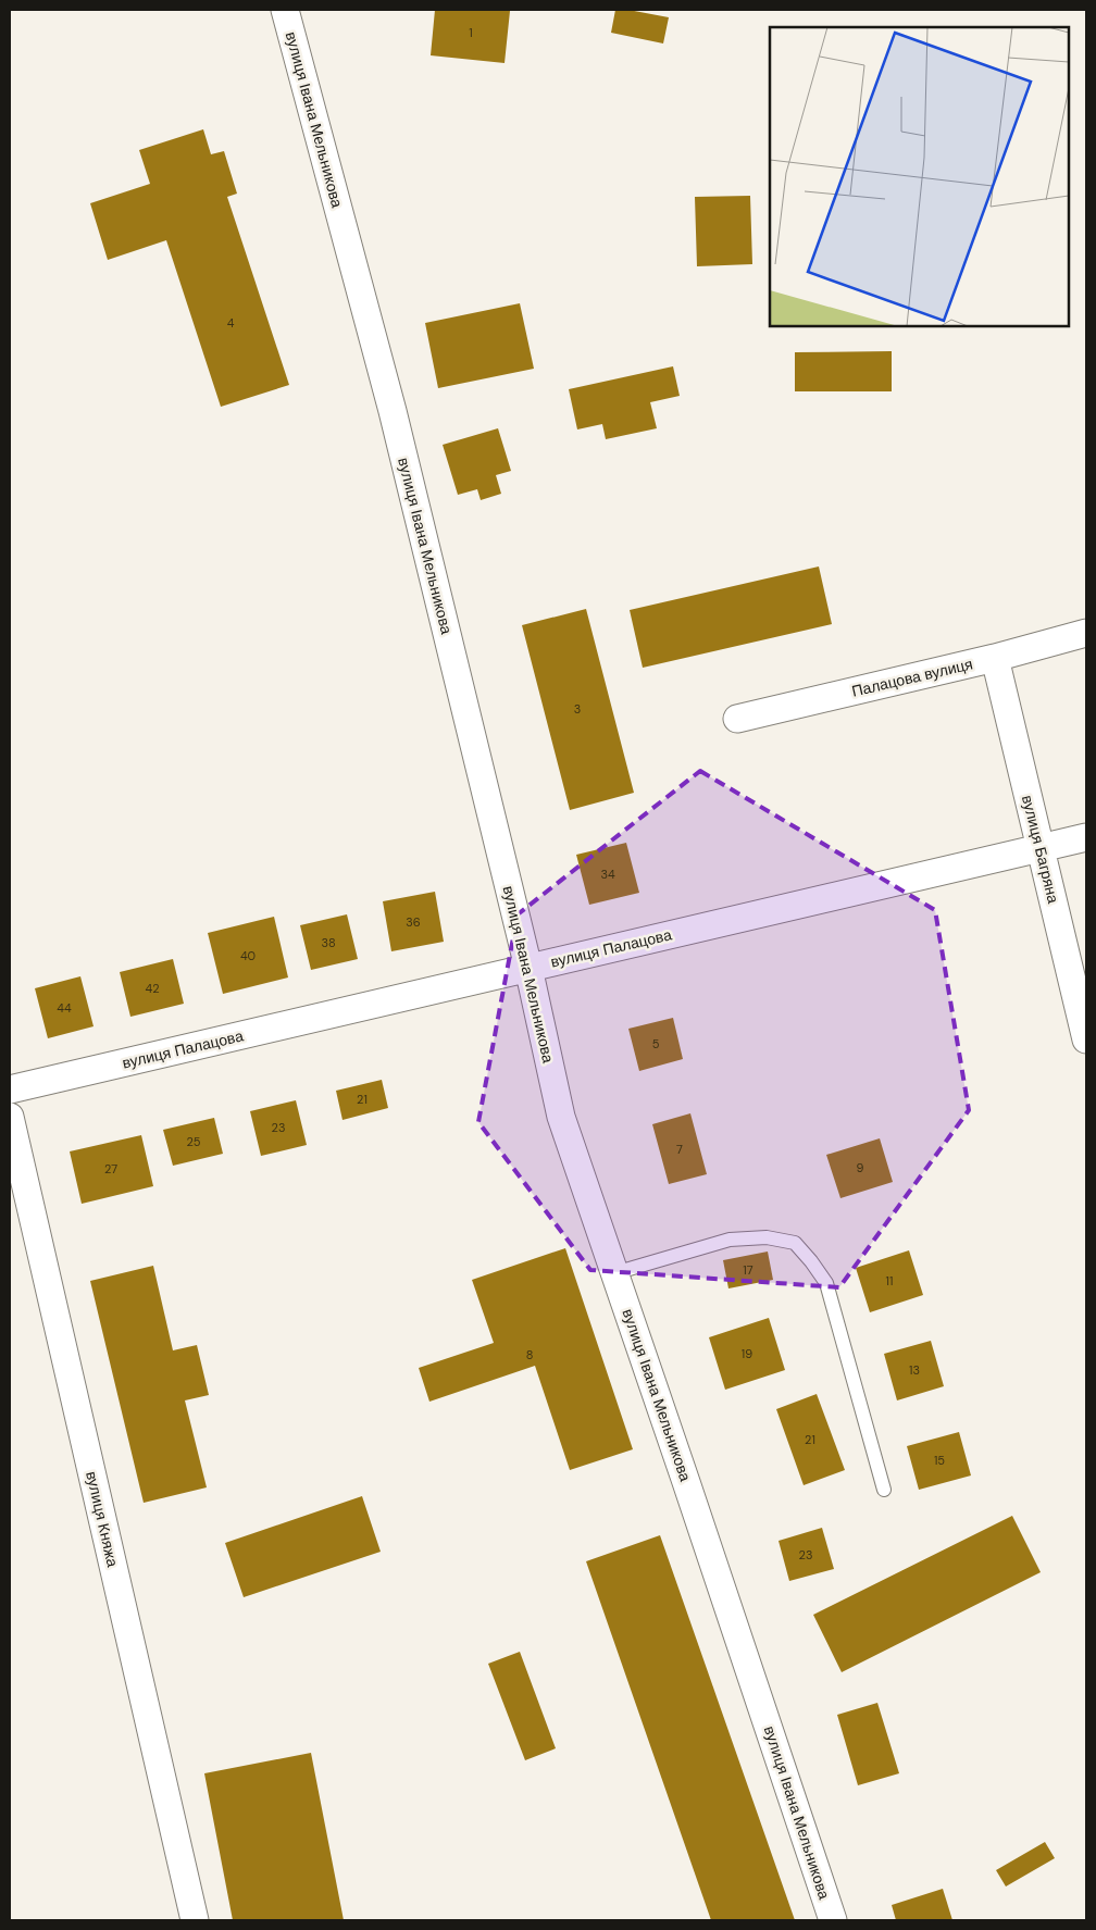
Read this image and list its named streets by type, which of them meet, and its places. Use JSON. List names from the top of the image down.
{
  "streets": {
    "street": [
      "вулиця Івана Мельникова",
      "Палацова вулиця",
      "вулиця Багряна",
      "вулиця Палацова",
      "вулиця Княжа"
    ]
  },
  "crossings": [
    ["вулиця Івана Мельникова", "вулиця Палацова"],
    ["Палацова вулиця", "вулиця Багряна"],
    ["вулиця Багряна", "вулиця Палацова"]
  ],
  "house_numbers": [
    "1",
    "4",
    "3",
    "34",
    "36",
    "38",
    "40",
    "42",
    "44",
    "5",
    "21",
    "23",
    "25",
    "7",
    "9",
    "27",
    "17",
    "11",
    "19",
    "8",
    "13",
    "21",
    "15",
    "23"
  ]
}
